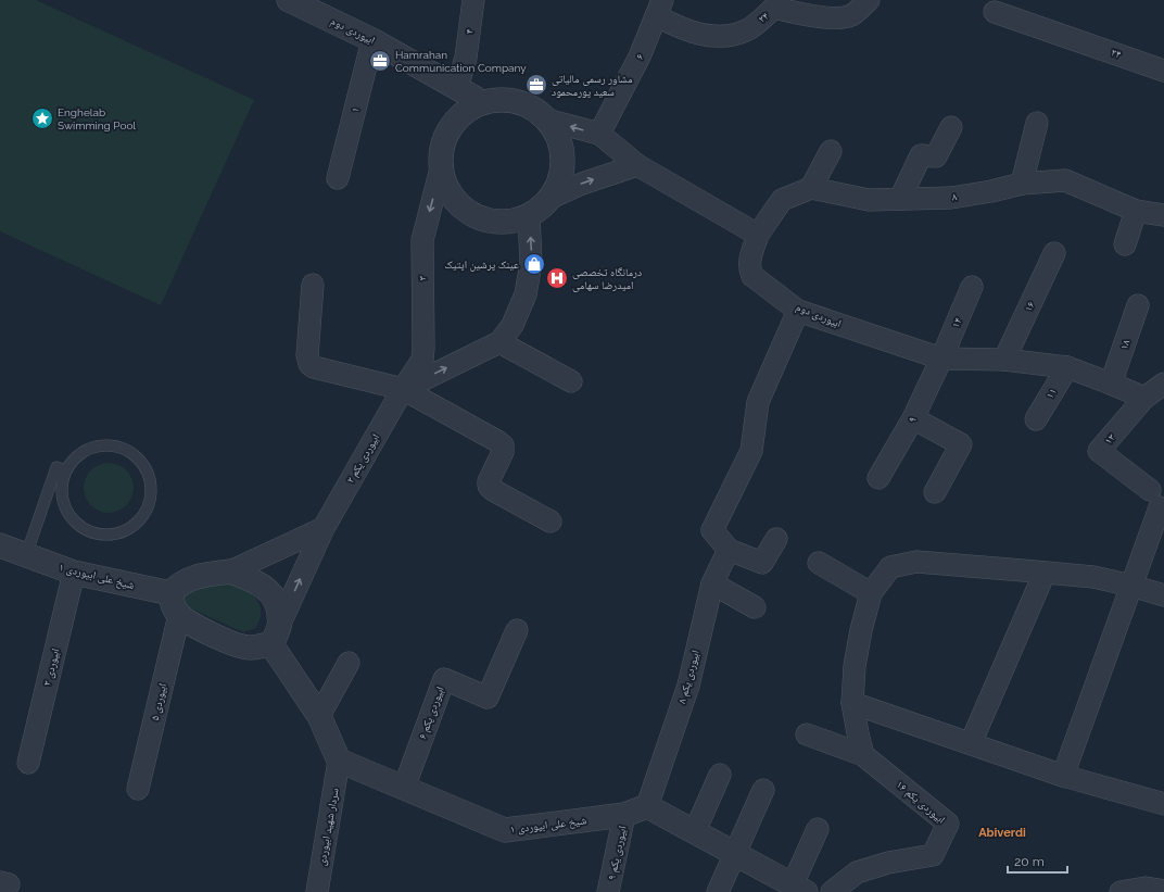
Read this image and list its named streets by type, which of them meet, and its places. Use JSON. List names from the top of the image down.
{
  "streets": {
    "street": [
      "۲۴",
      "ابیوردی دوم",
      "۴",
      "۶",
      "۱",
      "۸",
      "۳",
      "۱۶",
      "۱۴",
      "۱۸",
      "۱۱",
      "۹",
      "۱۳",
      "۲ ابیوردی یکم",
      "شیخ علی ابیوردی ۱",
      "۳ ابیوردی",
      "۸ ابیوردی یکم",
      "۵ ابیوردی",
      "۶ ابیوردی یکم",
      "۱۶ ابیوردی یکم",
      "سردار شهید ابیوردی",
      "۹ ابیوردی یکم"
    ]
  },
  "crossings": [
    ["۲۴", "۶"],
    ["ابیوردی دوم", "۴"],
    ["ابیوردی دوم", "۱"],
    ["ابیوردی دوم", "۳"],
    ["ابیوردی دوم", "۱۶"],
    ["ابیوردی دوم", "۱۴"],
    ["ابیوردی دوم", "۱۸"],
    ["ابیوردی دوم", "۱۱"],
    ["ابیوردی دوم", "۹"],
    ["ابیوردی دوم", "۱۳"],
    ["۴", "۳"],
    ["۳", "۲ ابیوردی یکم"],
    ["۱۴", "۹"],
    ["۲ ابیوردی یکم", "شیخ علی ابیوردی ۱"],
    ["۲ ابیوردی یکم", "۵ ابیوردی"],
    ["شیخ علی ابیوردی ۱", "۳ ابیوردی"],
    ["شیخ علی ابیوردی ۱", "۸ ابیوردی یکم"],
    ["شیخ علی ابیوردی ۱", "۵ ابیوردی"],
    ["شیخ علی ابیوردی ۱", "۶ ابیوردی یکم"],
    ["شیخ علی ابیوردی ۱", "سردار شهید ابیوردی"],
    ["شیخ علی ابیوردی ۱", "۹ ابیوردی یکم"]
  ],
  "one_way": ["۲ ابیوردی یکم"],
  "districts": ["Abiverdi"],
  "places": {
    "office": ["Hamrahan Communication Company", "مشاور رسمی مالیاتی سعید پورمحمود"],
    "place": ["Enghelab Swimming Pool"],
    "shop": ["عینک پرشین اپتیک"],
    "hospital": ["درمانگاه تخصصی امیدرضا سهامی"]
  },
  "scale_bar": "20 m"
}
